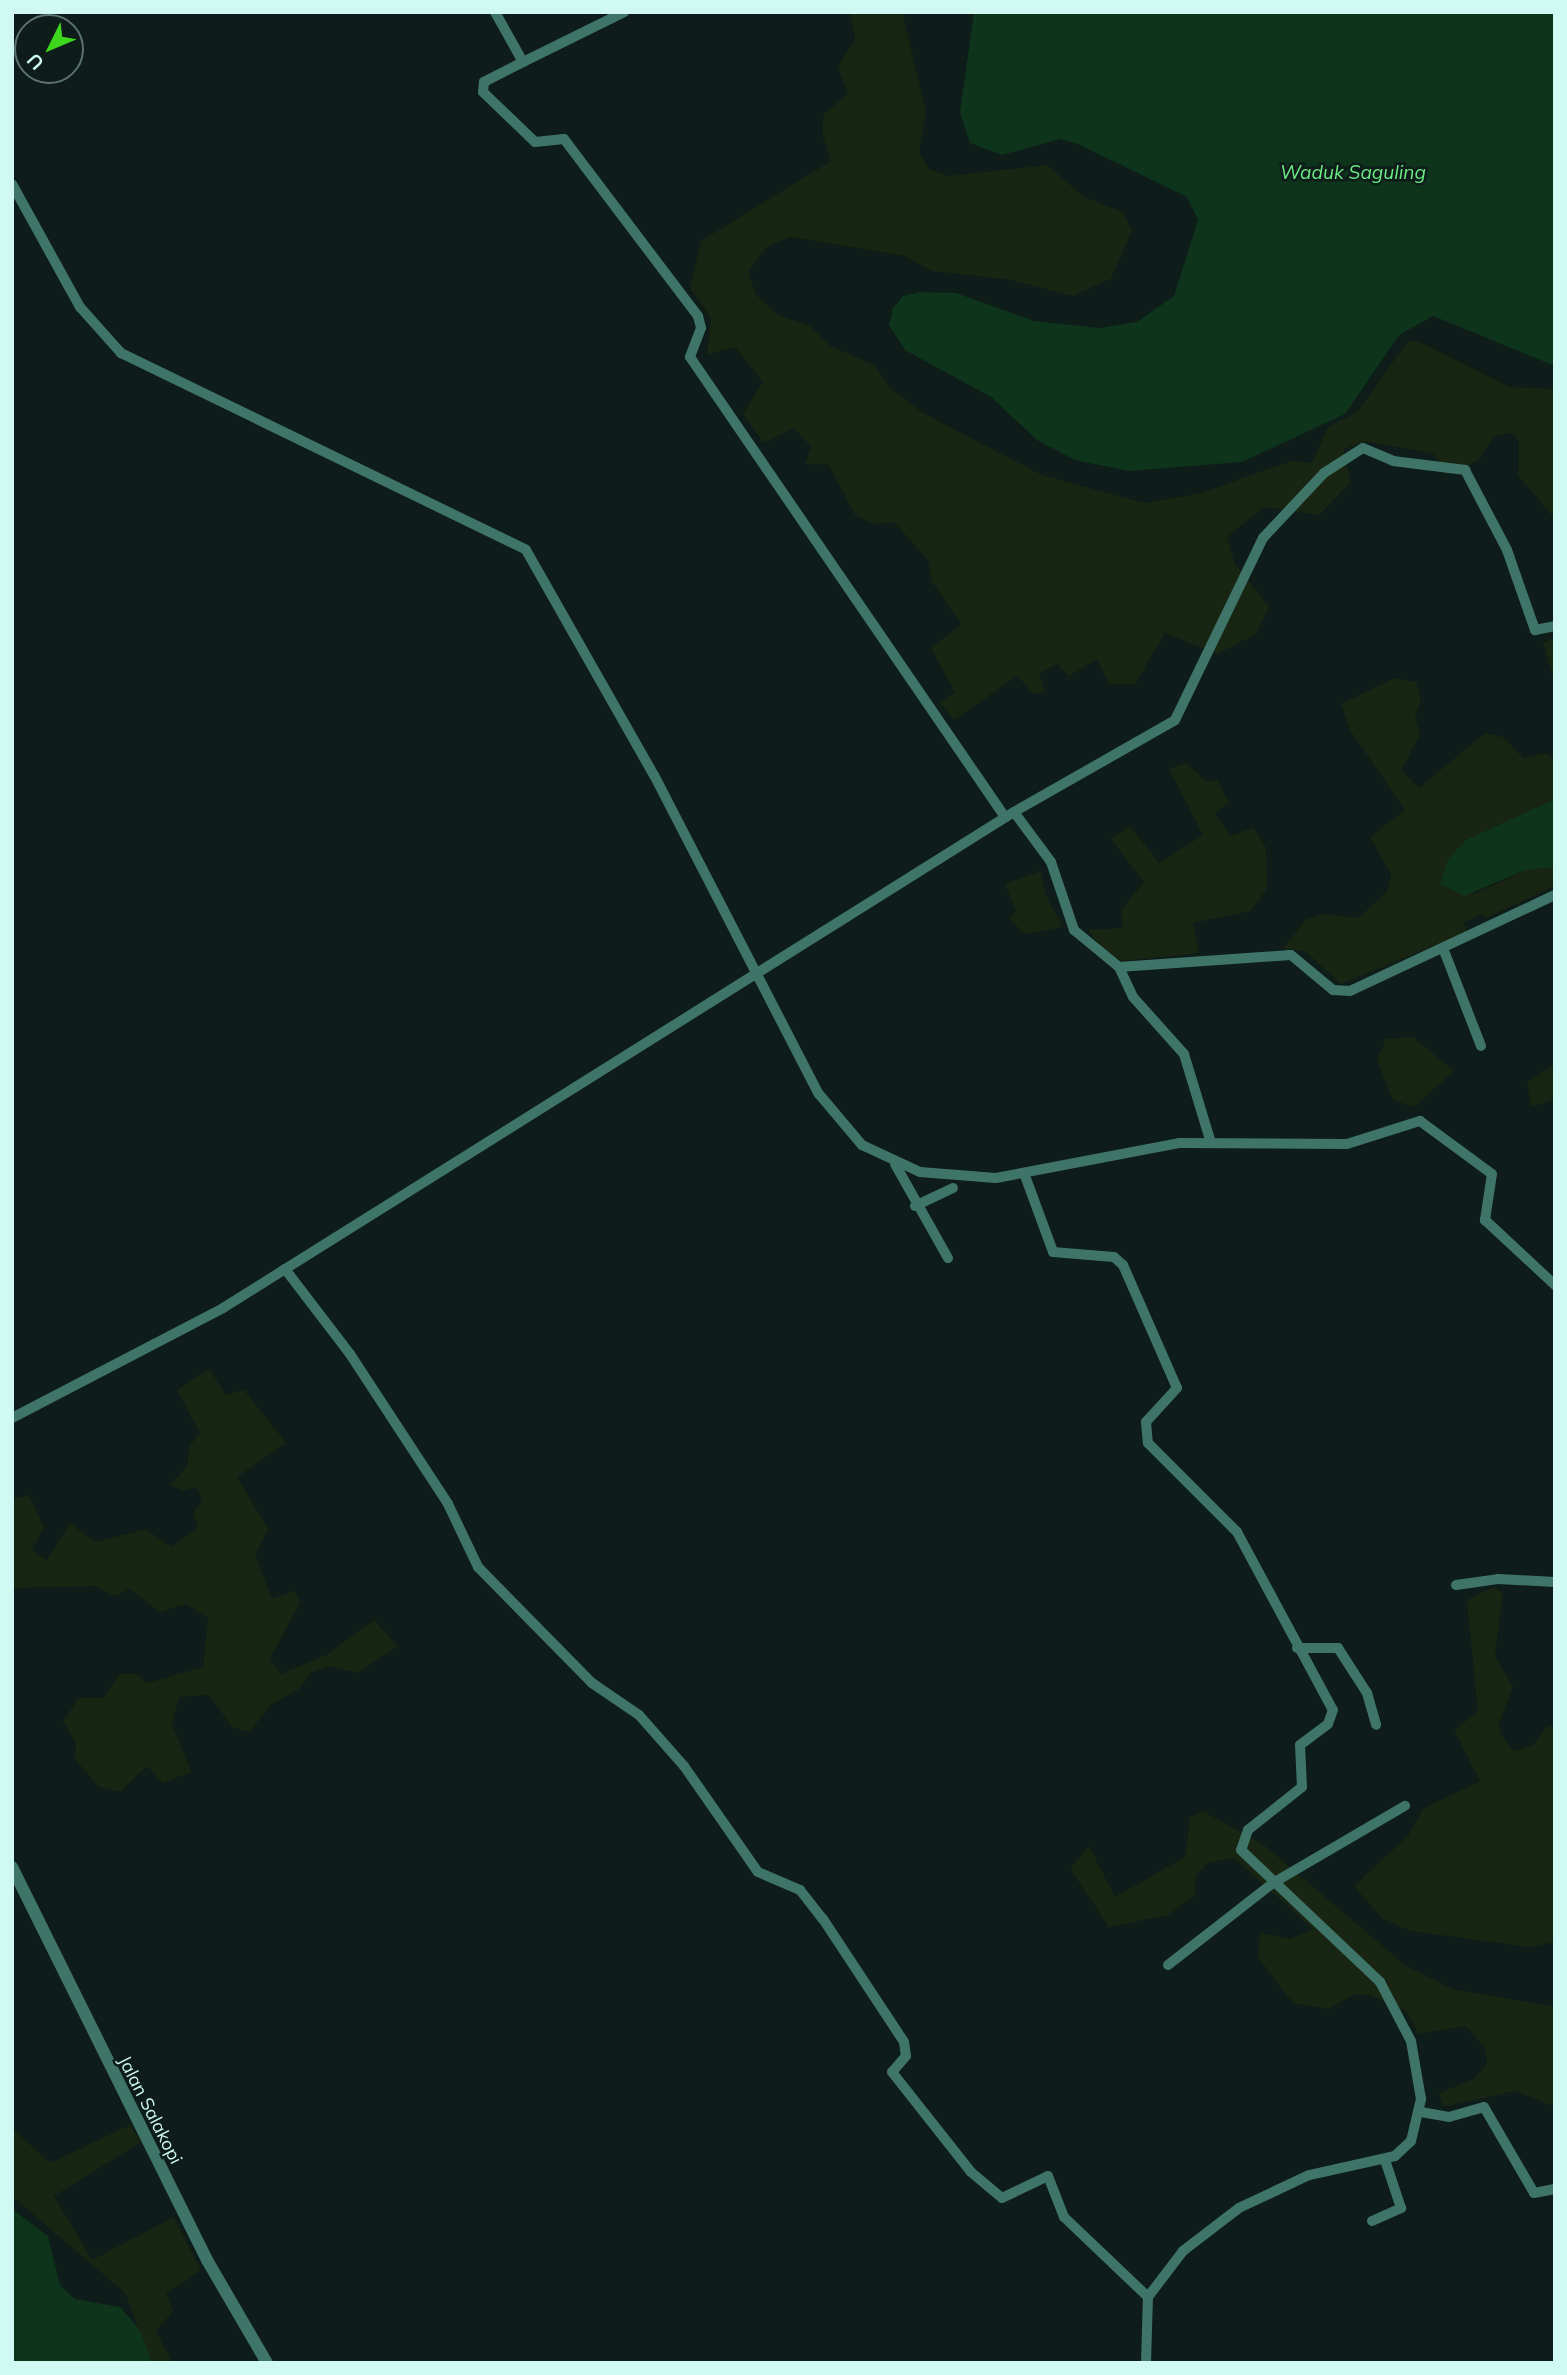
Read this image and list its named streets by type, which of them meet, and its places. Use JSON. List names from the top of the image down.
{
  "streets": {
    "street": ["Jalan Salakopi"]
  },
  "water": ["Waduk Saguling"],
  "north": "bottom left"
}
